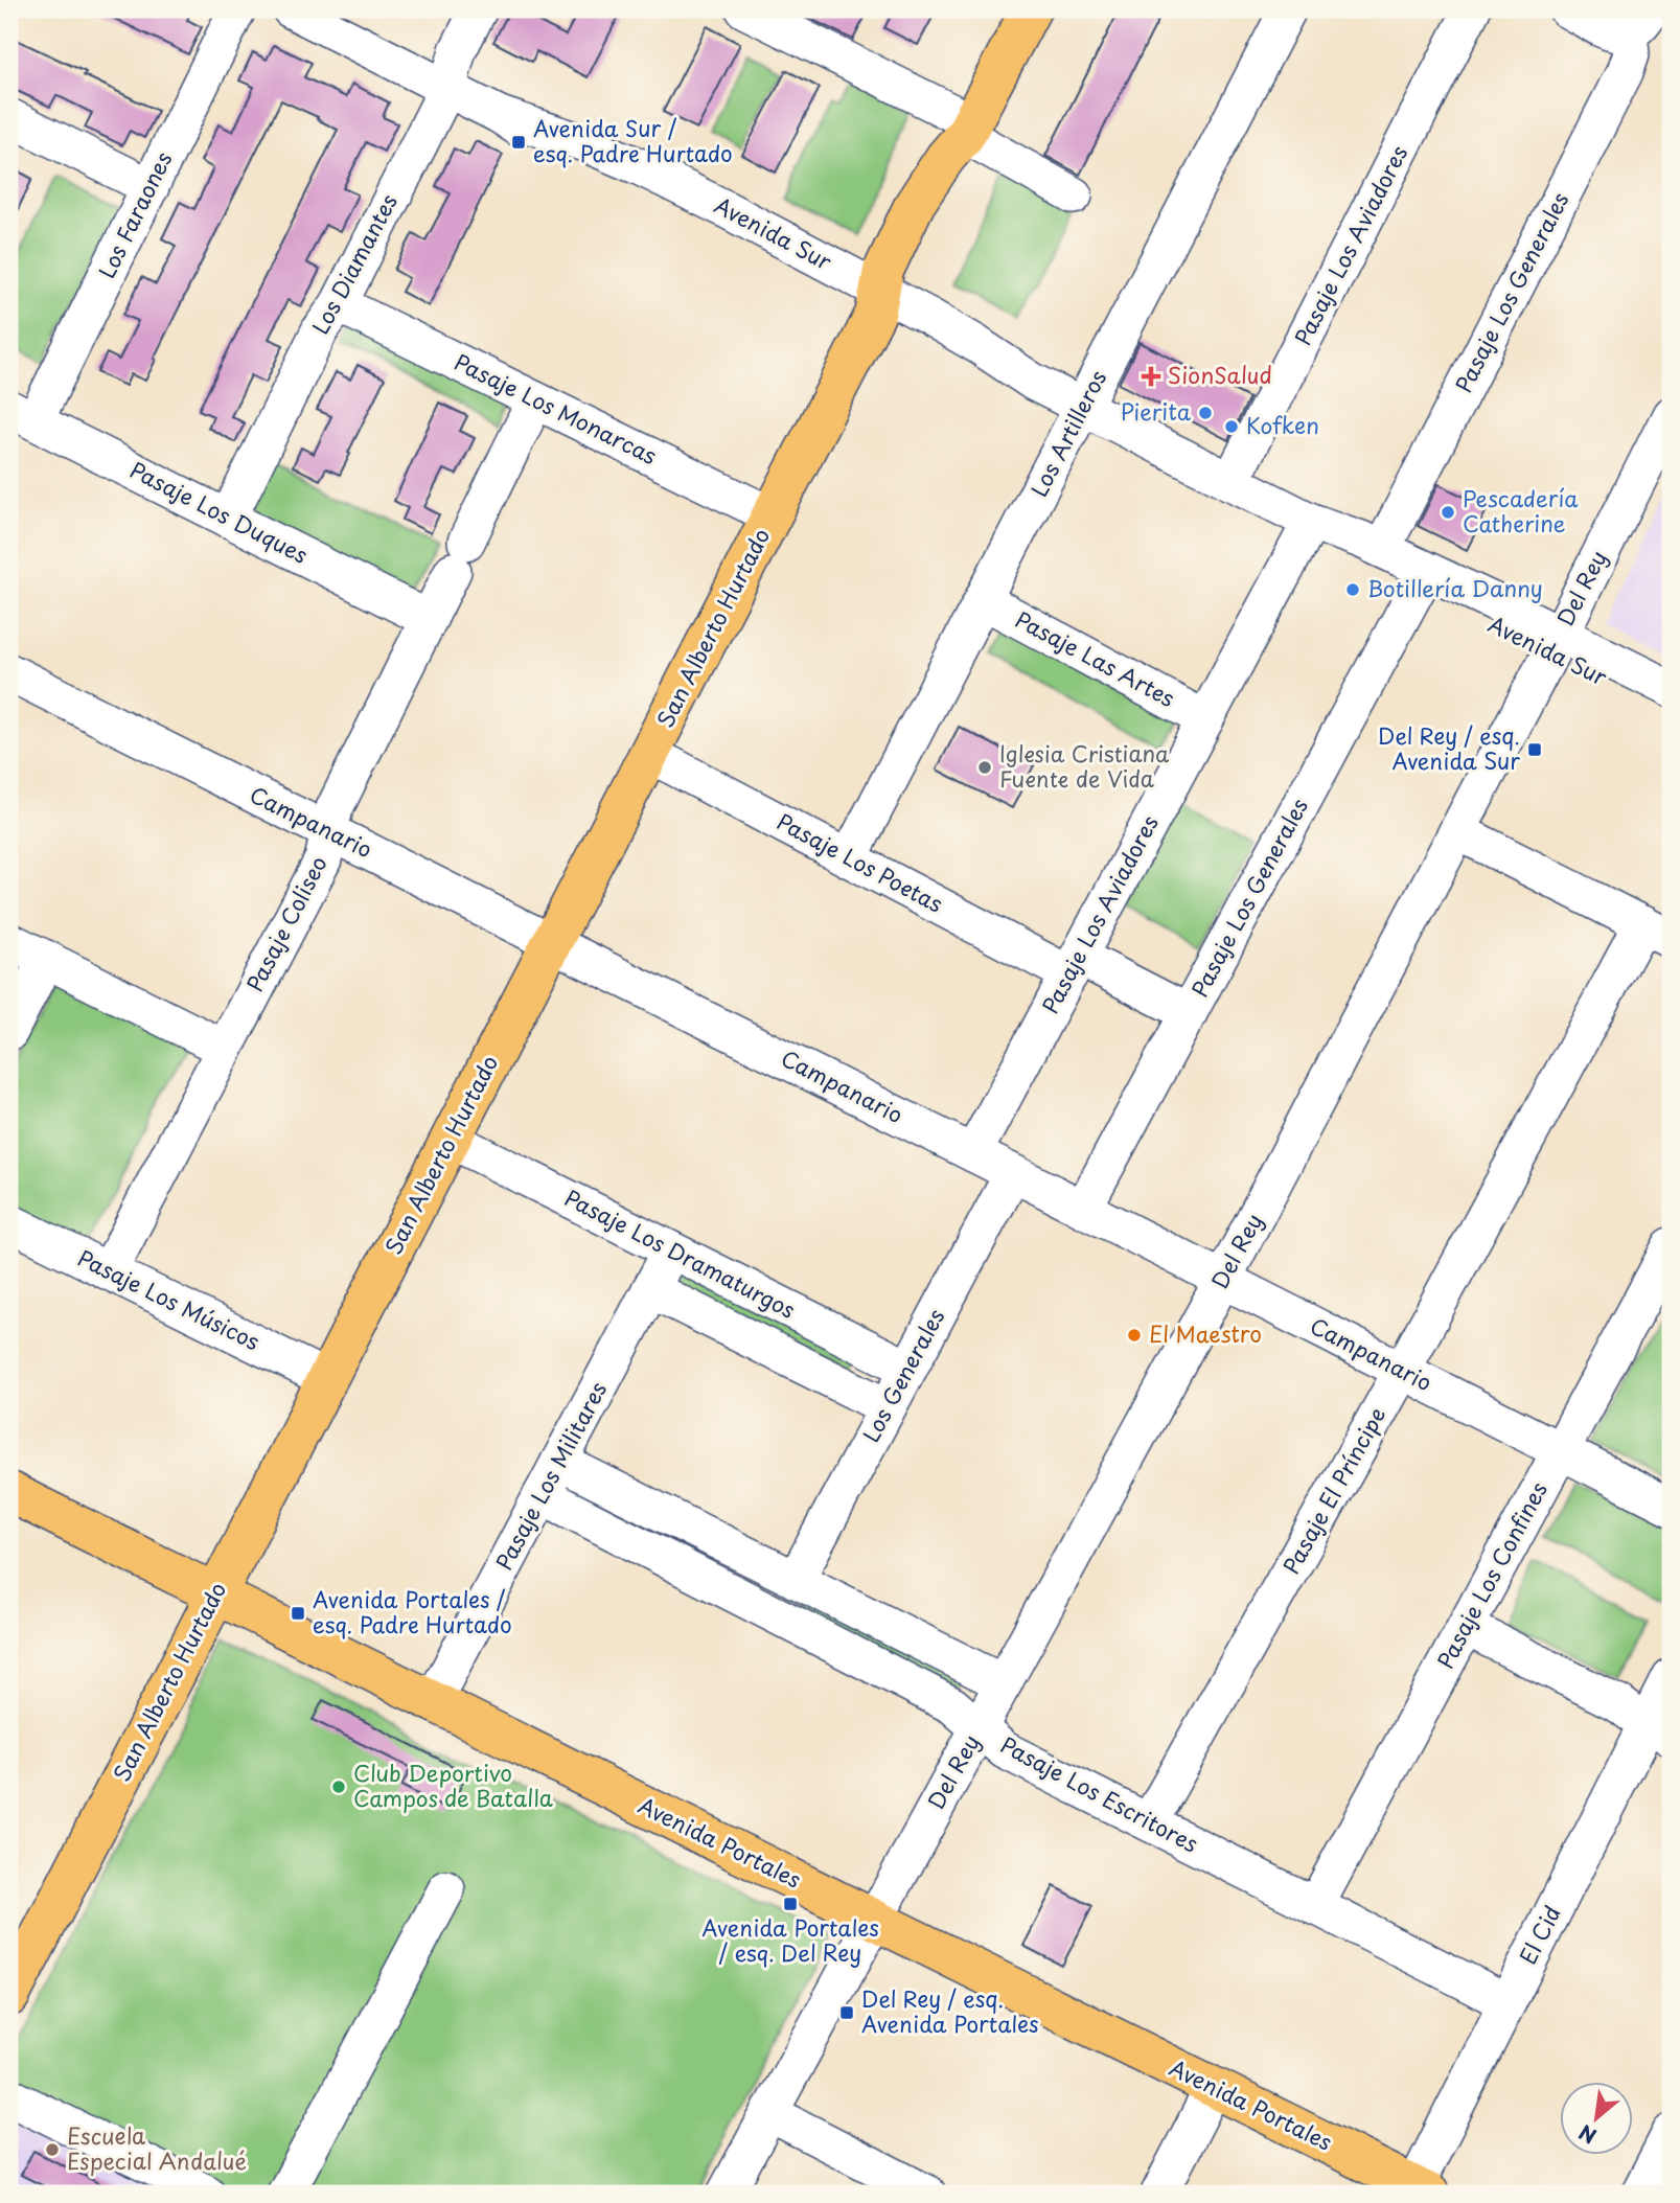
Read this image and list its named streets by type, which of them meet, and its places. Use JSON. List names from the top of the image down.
{
  "streets": {
    "main road": ["San Alberto Hurtado", "Avenida Portales"],
    "street": [
      "Los Faraones",
      "Avenida Sur",
      "Pasaje Los Aviadores",
      "Los Diamantes",
      "Pasaje Los Generales",
      "Pasaje Los Monarcas",
      "Los Artilleros",
      "Pasaje Los Duques",
      "Del Rey",
      "Pasaje Las Artes",
      "Campanario",
      "Pasaje Los Poetas",
      "Pasaje Coliseo",
      "Pasaje Los Dramaturgos",
      "Pasaje Los Músicos",
      "Los Generales",
      "Pasaje Los Militares",
      "Pasaje El Príncipe",
      "Pasaje Los Confines",
      "Pasaje Los Escritores",
      "El Cid"
    ]
  },
  "crossings": [
    ["Los Faraones", "Pasaje Los Duques"],
    ["Avenida Sur", "Pasaje Los Aviadores"],
    ["Avenida Sur", "Los Diamantes"],
    ["Avenida Sur", "Pasaje Los Generales"],
    ["Avenida Sur", "Los Artilleros"],
    ["Avenida Sur", "Del Rey"],
    ["Avenida Sur", "San Alberto Hurtado"],
    ["Pasaje Los Aviadores", "Pasaje Las Artes"],
    ["Pasaje Los Aviadores", "Campanario"],
    ["Pasaje Los Aviadores", "Pasaje Los Poetas"],
    ["Los Diamantes", "Pasaje Los Monarcas"],
    ["Los Diamantes", "Pasaje Los Duques"],
    ["Pasaje Los Generales", "Campanario"],
    ["Pasaje Los Generales", "Pasaje Los Poetas"],
    ["Pasaje Los Monarcas", "San Alberto Hurtado"],
    ["Pasaje Los Monarcas", "Pasaje Coliseo"],
    ["Los Artilleros", "Pasaje Las Artes"],
    ["Los Artilleros", "Pasaje Los Poetas"],
    ["Pasaje Los Duques", "Pasaje Coliseo"],
    ["Del Rey", "Campanario"],
    ["Del Rey", "Pasaje Los Escritores"],
    ["Del Rey", "Avenida Portales"],
    ["San Alberto Hurtado", "Campanario"],
    ["San Alberto Hurtado", "Pasaje Los Poetas"],
    ["San Alberto Hurtado", "Pasaje Los Dramaturgos"],
    ["San Alberto Hurtado", "Pasaje Los Músicos"],
    ["San Alberto Hurtado", "Avenida Portales"],
    ["Campanario", "Pasaje Coliseo"],
    ["Campanario", "Los Generales"],
    ["Campanario", "Pasaje El Príncipe"],
    ["Campanario", "Pasaje Los Confines"],
    ["Pasaje Coliseo", "Pasaje Los Músicos"],
    ["Pasaje Los Dramaturgos", "Los Generales"],
    ["Pasaje Los Dramaturgos", "Pasaje Los Militares"],
    ["Pasaje Los Militares", "Pasaje Los Escritores"],
    ["Pasaje Los Militares", "Avenida Portales"],
    ["Pasaje El Príncipe", "Pasaje Los Escritores"],
    ["Pasaje Los Confines", "Pasaje Los Escritores"],
    ["Pasaje Los Escritores", "El Cid"],
    ["Avenida Portales", "El Cid"]
  ],
  "places": {
    "transit": [
      "Avenida Sur / esq. Padre Hurtado",
      "Del Rey / esq. Avenida Sur",
      "Avenida Portales / esq. Padre Hurtado",
      "Avenida Portales / esq. Del Rey",
      "Del Rey / esq. Avenida Portales"
    ],
    "health": ["SionSalud"],
    "other": [
      "Pierita",
      "Kofken",
      "Pescadería Catherine",
      "Botillería Danny",
      "Iglesia Cristiana Fuente de Vida",
      "El Maestro",
      "Club Deportivo Campos de Batalla",
      "Escuela Especial Andalué"
    ]
  },
  "north": "bottom left"
}
